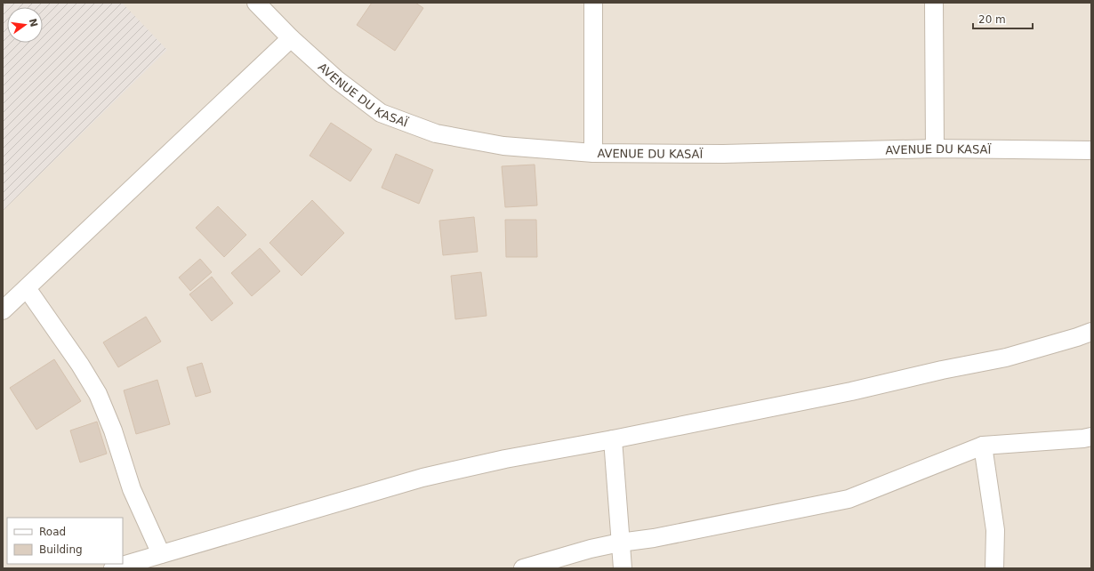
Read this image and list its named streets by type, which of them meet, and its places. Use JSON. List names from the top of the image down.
{
  "streets": {
    "street": ["AVENUE DU KASAÏ"]
  },
  "legend": ["Road", "Building"],
  "scale_bar": "20 m",
  "north": "right"
}
